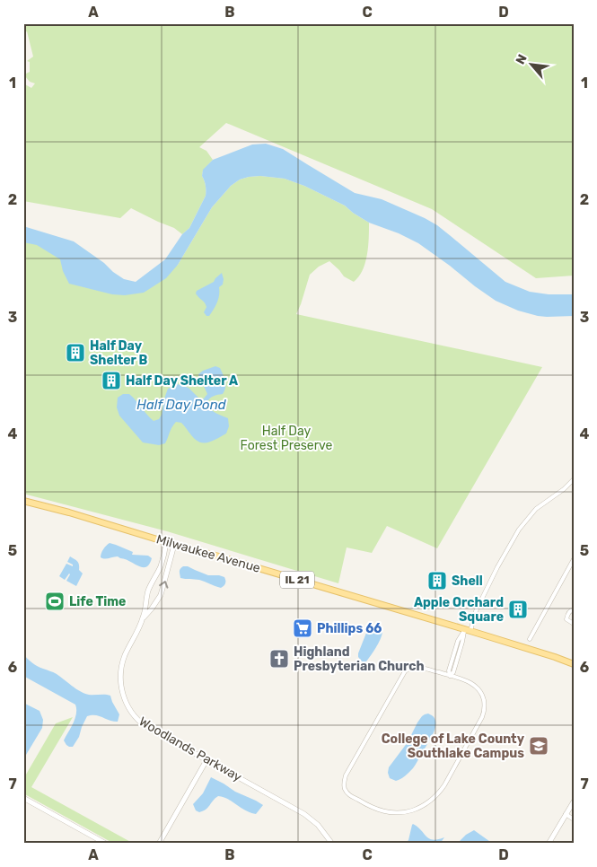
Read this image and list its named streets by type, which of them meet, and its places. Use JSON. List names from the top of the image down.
{
  "streets": {
    "main road": ["Milwaukee Avenue", "IL 21"],
    "street": ["Woodlands Parkway"]
  },
  "crossings": [
    ["Milwaukee Avenue", "Woodlands Parkway"]
  ],
  "water": ["Half Day Pond"],
  "parks": ["Half Day Forest Preserve"],
  "places": {
    "building": [
      "Half Day Shelter B",
      "Half Day Shelter A",
      "Shell",
      "Apple Orchard Square"
    ],
    "sports": ["Life Time"],
    "supermarket": ["Phillips 66"],
    "church": ["Highland Presbyterian Church"],
    "school or university": ["College of Lake County Southlake Campus"]
  },
  "north": "top left",
  "grid": {
    "columns": [
      "A",
      "B",
      "C",
      "D"
    ],
    "rows": [
      "1",
      "2",
      "3",
      "4",
      "5",
      "6",
      "7"
    ]
  }
}
